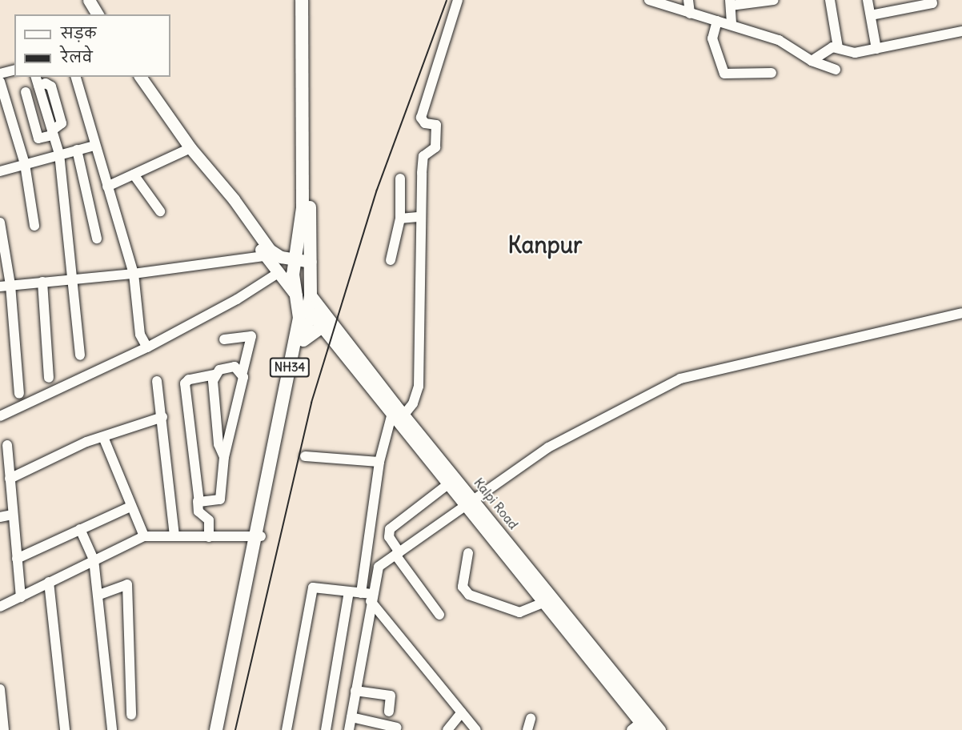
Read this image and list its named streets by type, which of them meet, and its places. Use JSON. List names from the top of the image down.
{
  "streets": {
    "highway": ["NH34"],
    "main road": ["Kalpi Road"]
  },
  "crossings": [
    ["NH34", "Kalpi Road"]
  ],
  "districts": ["Kanpur"],
  "legend": ["सड़क", "रेलवे"]
}
